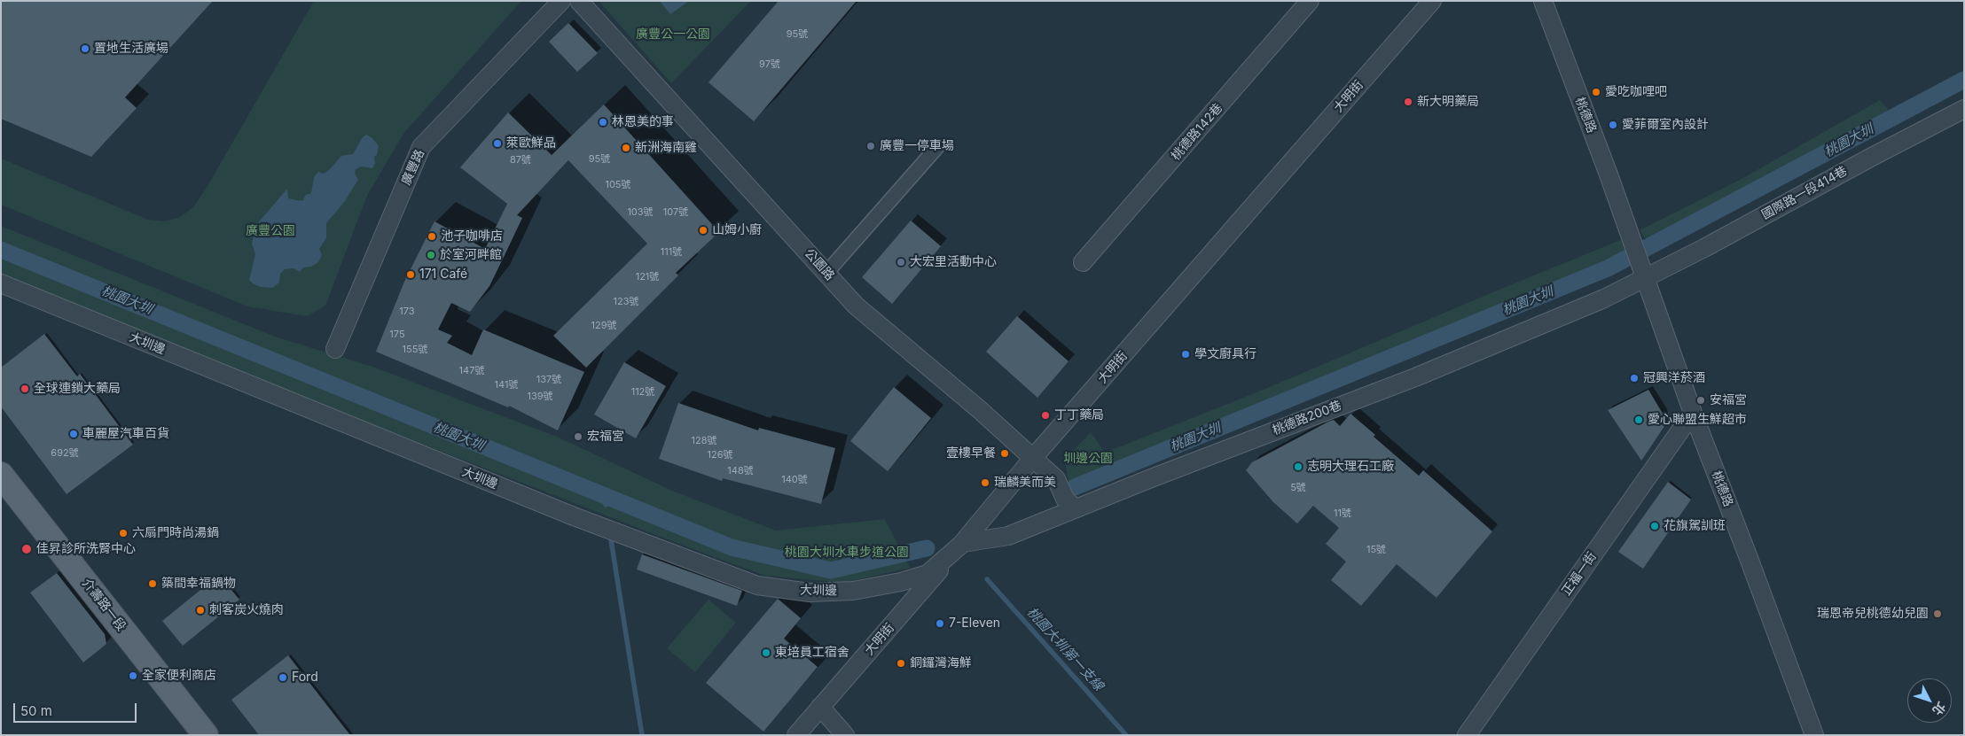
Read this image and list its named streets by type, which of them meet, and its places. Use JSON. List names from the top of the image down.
{
  "streets": {
    "main road": ["介壽路一段"],
    "street": [
      "大明街",
      "桃德路",
      "桃德路142巷",
      "廣豐路",
      "國際路一段414巷",
      "公園路",
      "大圳邊",
      "桃德路200巷",
      "正福一街"
    ]
  },
  "crossings": [
    ["大明街", "公園路"],
    ["大明街", "大圳邊"],
    ["大明街", "桃德路200巷"],
    ["桃德路", "國際路一段414巷"],
    ["桃德路", "桃德路200巷"],
    ["桃德路", "正福一街"],
    ["國際路一段414巷", "桃德路200巷"],
    ["公園路", "桃德路200巷"],
    ["大圳邊", "桃德路200巷"]
  ],
  "water": ["桃園大圳", "桃園大圳第一支線"],
  "parks": [
    "廣豐公一公園",
    "廣豐公園",
    "圳邊公園",
    "桃園大圳水車步道公園"
  ],
  "places": [
    "置地生活廣場",
    "愛吃咖哩吧",
    "新大明藥局",
    "林恩美的事",
    "愛菲爾室內設計",
    "萊歐鮮品",
    "廣豐一停車場",
    "新洲海南雞",
    "山姆小廚",
    "池子咖啡店",
    "於室河畔館",
    "大宏里活動中心",
    "171 Café",
    "學文廚具行",
    "冠興洋菸酒",
    "全球連鎖大藥局",
    "安福宮",
    "丁丁藥局",
    "愛心聯盟生鮮超市",
    "車麗屋汽車百貨",
    "宏福宮",
    "壹樓早餐",
    "志明大理石工廠",
    "瑞麟美而美",
    "花旗駕訓班",
    "六扇門時尚湯鍋",
    "佳昇診所洗腎中心",
    "築間幸福鍋物",
    "刺客炭火燒肉",
    "瑞恩帝兒桃德幼兒園",
    "7-Eleven",
    "東培員工宿舍",
    "銅鑼灣海鮮",
    "全家便利商店",
    "Ford"
  ],
  "house_numbers": [
    "95號",
    "97號",
    "95號",
    "87號",
    "105號",
    "103號",
    "107號",
    "111號",
    "121號",
    "123號",
    "173",
    "129號",
    "175",
    "155號",
    "147號",
    "137號",
    "141號",
    "112號",
    "139號",
    "128號",
    "692號",
    "126號",
    "148號",
    "140號",
    "5號",
    "11號",
    "15號"
  ],
  "scale_bar": "50 m",
  "north": "bottom right"
}
